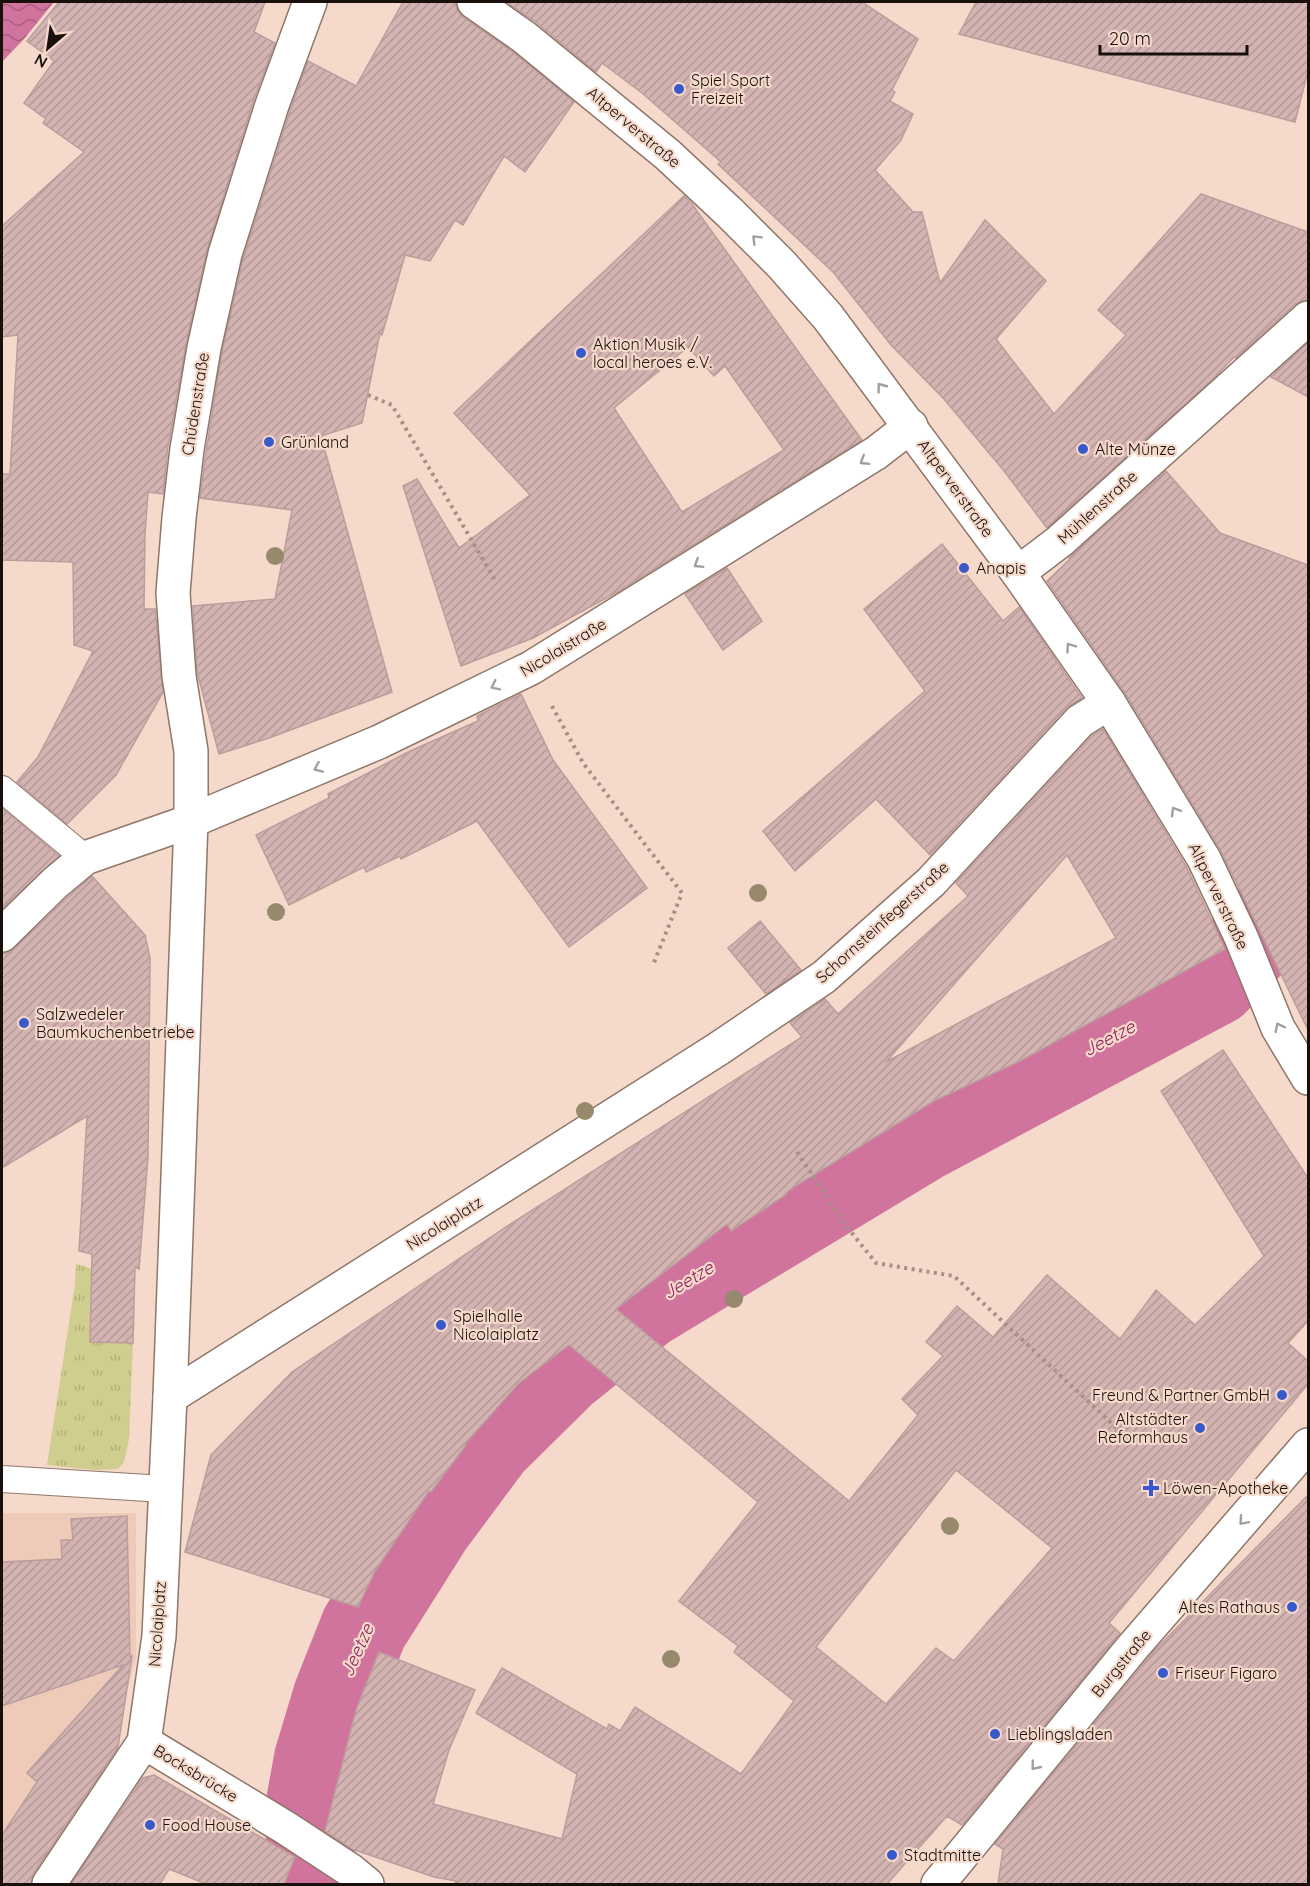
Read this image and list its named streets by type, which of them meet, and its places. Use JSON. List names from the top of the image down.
{
  "streets": {
    "street": [
      "Altperverstraße",
      "Chüdenstraße",
      "Mühlenstraße",
      "Nicolaistraße",
      "Schornsteinfegerstraße",
      "Nicolaiplatz",
      "Burgstraße",
      "Bocksbrücke"
    ]
  },
  "crossings": [
    ["Altperverstraße", "Mühlenstraße"],
    ["Altperverstraße", "Nicolaistraße"],
    ["Altperverstraße", "Schornsteinfegerstraße"],
    ["Chüdenstraße", "Nicolaistraße"],
    ["Chüdenstraße", "Nicolaiplatz"],
    ["Nicolaistraße", "Nicolaiplatz"],
    ["Schornsteinfegerstraße", "Nicolaiplatz"],
    ["Nicolaiplatz", "Bocksbrücke"]
  ],
  "one_way": ["Altperverstraße", "Nicolaistraße", "Burgstraße"],
  "water": ["Jeetze"],
  "places": {
    "other": [
      "Spiel Sport Freizeit",
      "Aktion Musik / local heroes e.V.",
      "Grünland",
      "Alte Münze",
      "Anapis",
      "Salzwedeler Baumkuchenbetriebe",
      "Spielhalle Nicolaiplatz",
      "Freund & Partner GmbH",
      "Altstädter Reformhaus",
      "Altes Rathaus",
      "Friseur Figaro",
      "Lieblingsladen",
      "Food House",
      "Stadtmitte"
    ],
    "health": ["Löwen-Apotheke"]
  },
  "scale_bar": "20 m",
  "north": "bottom left"
}
